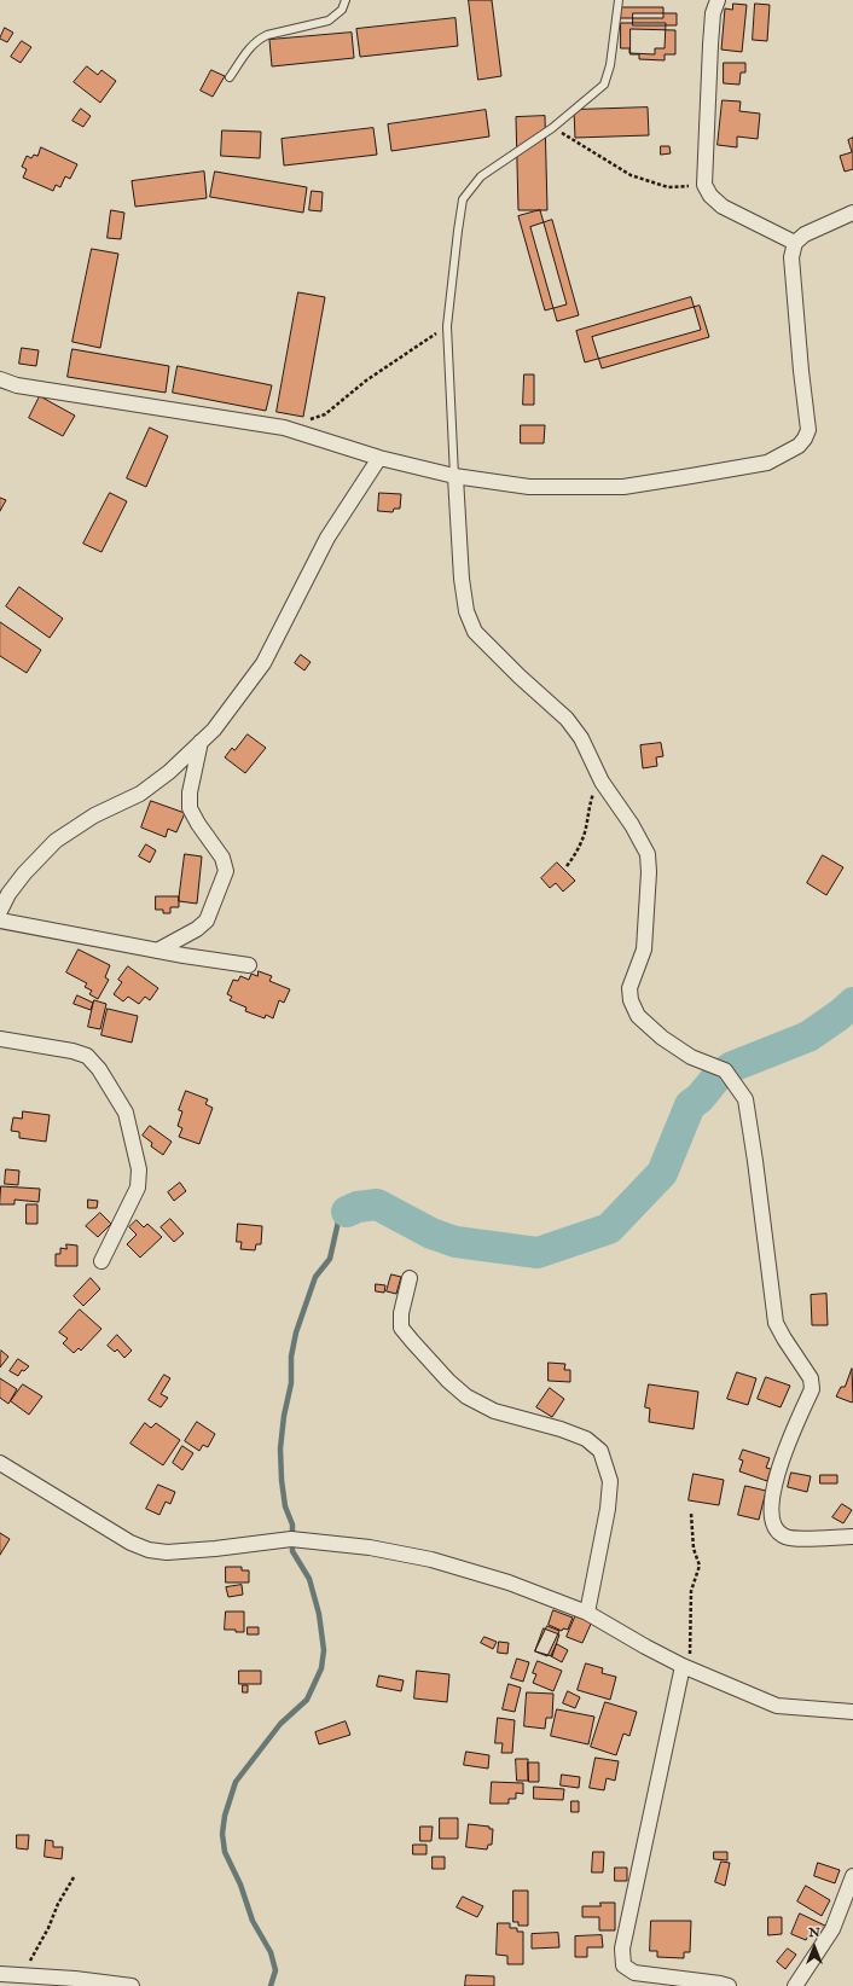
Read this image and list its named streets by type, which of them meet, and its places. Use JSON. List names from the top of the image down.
{
  "north": "top"
}
